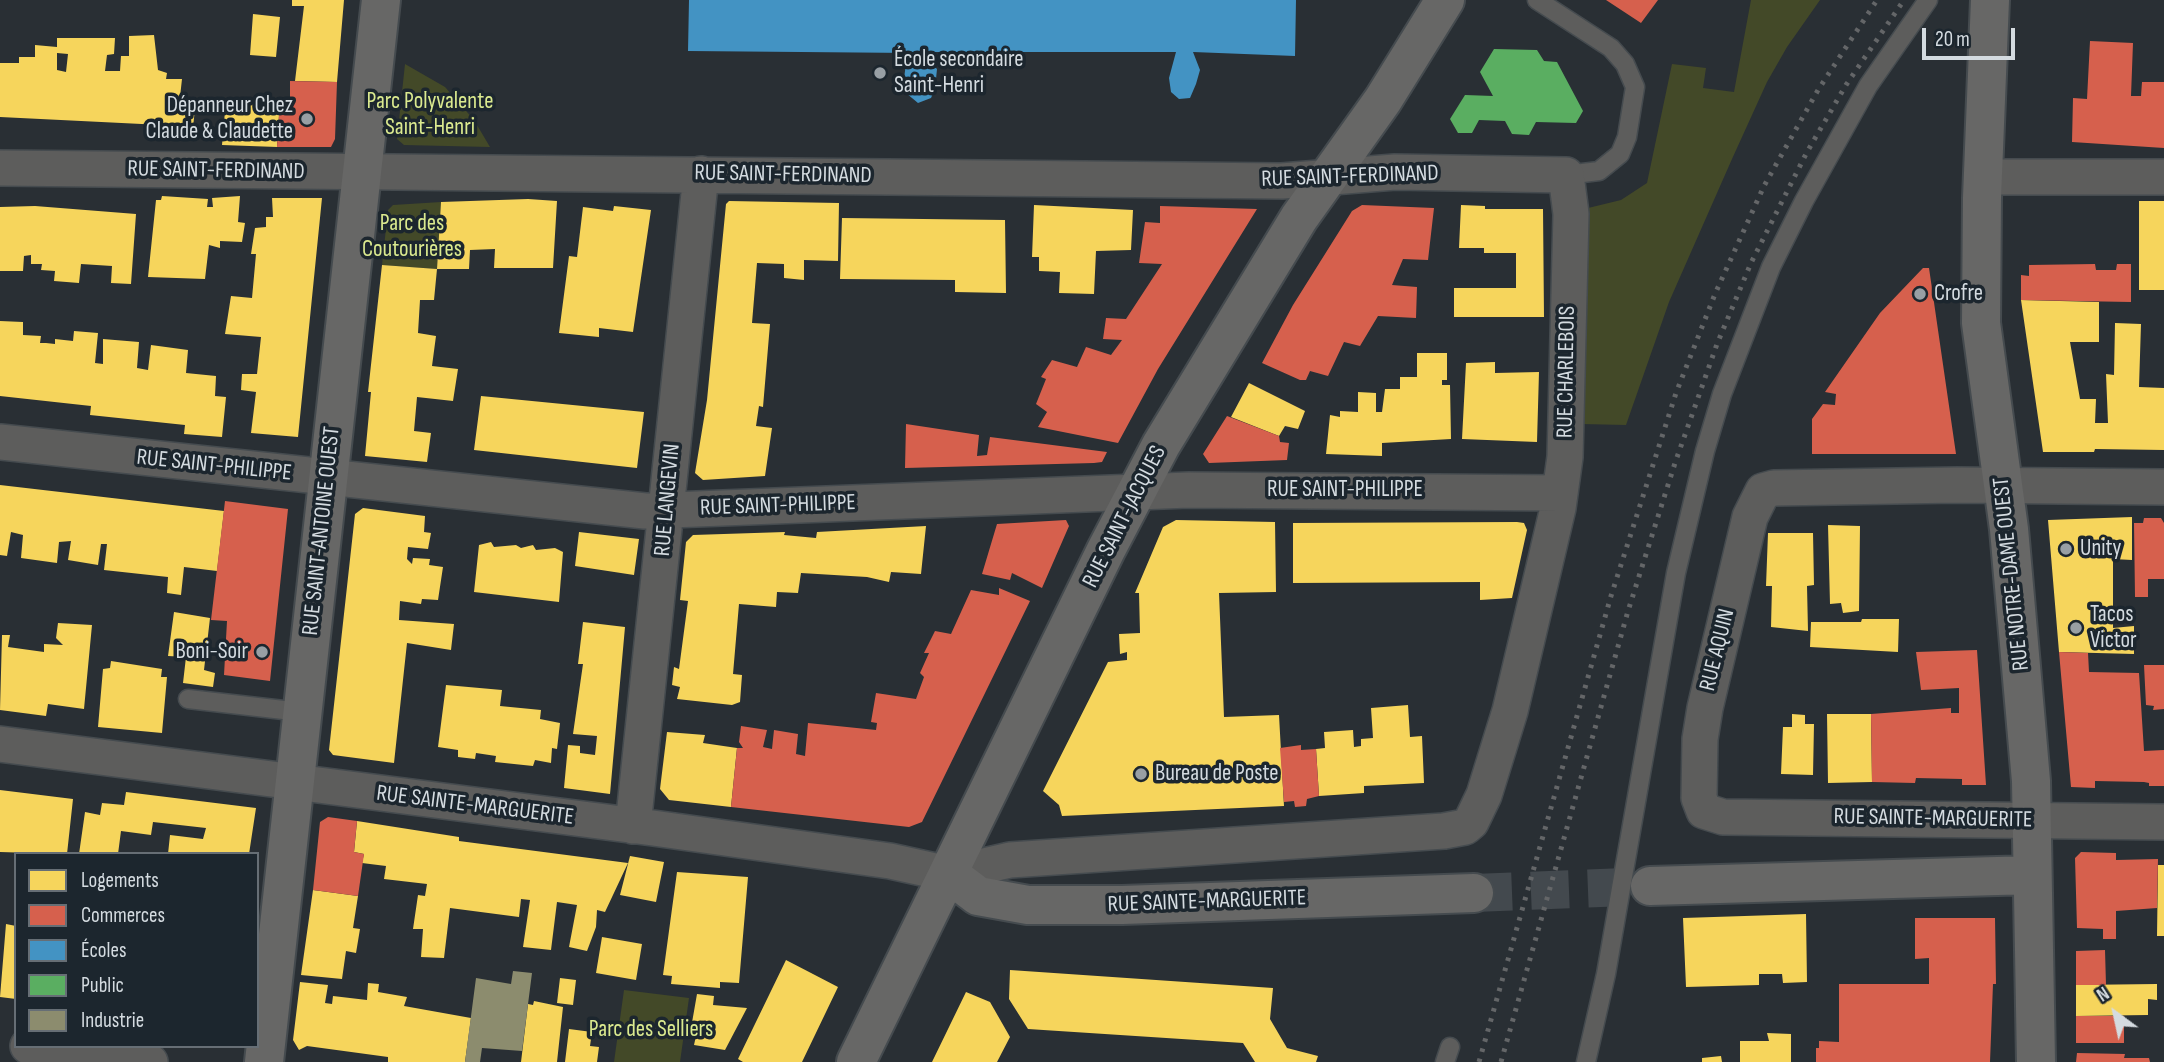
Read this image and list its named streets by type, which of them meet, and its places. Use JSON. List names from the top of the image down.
{
  "streets": {
    "main road": [
      "RUE SAINT-JACQUES",
      "RUE SAINT-ANTOINE OUEST",
      "RUE NOTRE-DAME OUEST",
      "RUE SAINTE-MARGUERITE"
    ],
    "street": [
      "RUE SAINT-FERDINAND",
      "RUE CHARLEBOIS",
      "RUE SAINT-PHILIPPE",
      "RUE LANGEVIN",
      "RUE AQUIN"
    ]
  },
  "crossings": [
    ["RUE SAINT-FERDINAND", "RUE CHARLEBOIS"],
    ["RUE SAINT-FERDINAND", "RUE LANGEVIN"],
    ["RUE SAINT-FERDINAND", "RUE SAINT-JACQUES"],
    ["RUE SAINT-FERDINAND", "RUE SAINT-ANTOINE OUEST"],
    ["RUE CHARLEBOIS", "RUE SAINT-PHILIPPE"],
    ["RUE CHARLEBOIS", "RUE SAINTE-MARGUERITE"],
    ["RUE SAINT-PHILIPPE", "RUE LANGEVIN"],
    ["RUE SAINT-PHILIPPE", "RUE SAINT-JACQUES"],
    ["RUE SAINT-PHILIPPE", "RUE SAINT-ANTOINE OUEST"],
    ["RUE LANGEVIN", "RUE SAINTE-MARGUERITE"],
    ["RUE SAINT-JACQUES", "RUE SAINTE-MARGUERITE"],
    ["RUE SAINT-ANTOINE OUEST", "RUE SAINTE-MARGUERITE"],
    ["RUE NOTRE-DAME OUEST", "RUE AQUIN"],
    ["RUE NOTRE-DAME OUEST", "RUE SAINTE-MARGUERITE"],
    ["RUE AQUIN", "RUE SAINTE-MARGUERITE"]
  ],
  "parks": ["Parc Polyvalente Saint-Henri", "Parc des Coutourières", "Parc des Selliers"],
  "places": [
    "École secondaire Saint-Henri",
    "Dépanneur Chez Claude & Claudette",
    "Crofre",
    "Unity",
    "Tacos Victor",
    "Boni-Soir",
    "Bureau de Poste"
  ],
  "legend": [
    "Logements",
    "Commerces",
    "Écoles",
    "Public",
    "Industrie"
  ],
  "scale_bar": "20 m",
  "north": "top left"
}
